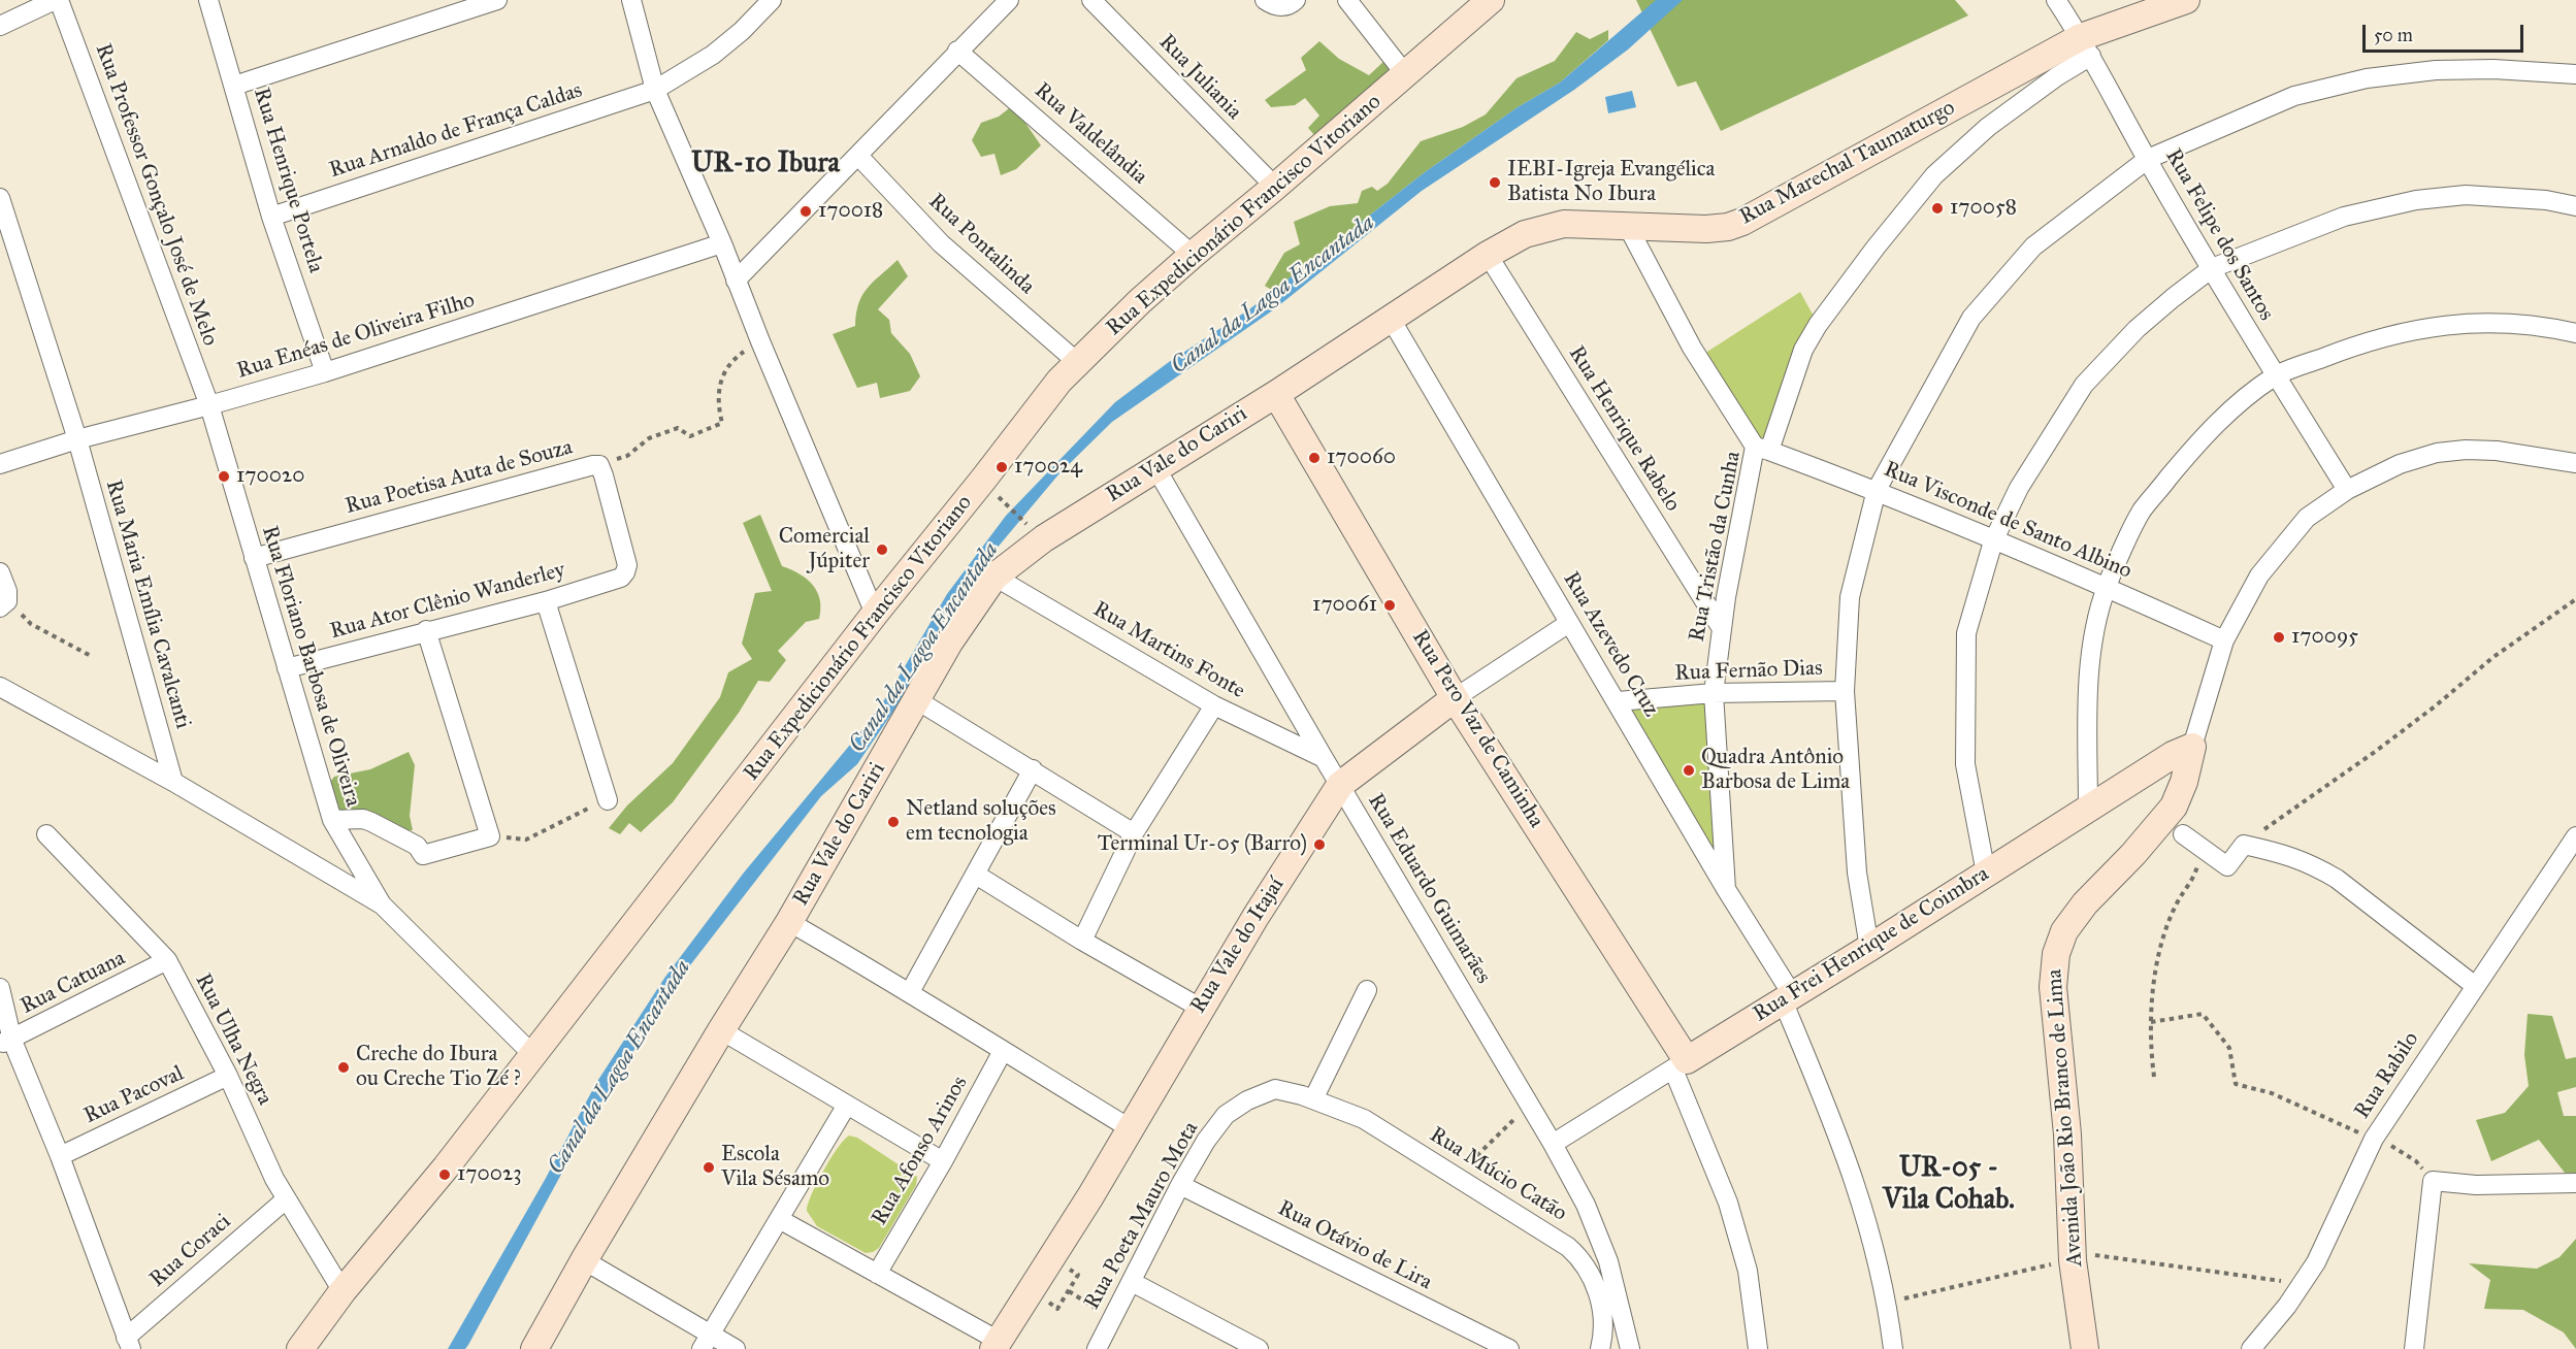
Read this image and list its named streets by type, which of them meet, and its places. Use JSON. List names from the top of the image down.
{
  "streets": {
    "main road": [
      "Rua Marechal Taumaturgo",
      "Rua Expedicionário Francisco Vitoriano",
      "Rua Vale do Cariri",
      "Rua Pero Vaz de Caminha",
      "Rua Frei Henrique de Coimbra",
      "Rua Vale do Itajaí",
      "Avenida João Rio Branco de Lima"
    ],
    "street": [
      "Rua Juliania",
      "Rua Arnaldo de França Caldas",
      "Rua Valdelândia",
      "Rua Henrique Portela",
      "Rua Professor Gonçalo José de Melo",
      "Rua Felipe dos Santos",
      "Rua Pontalinda",
      "Rua Enéas de Oliveira Filho",
      "Rua Henrique Rabelo",
      "Rua Poetisa Auta de Souza",
      "Rua Visconde de Santo Albino",
      "Rua Tristão da Cunha",
      "Rua Ator Clênio Wanderley",
      "Rua Maria Emília Cavalcanti",
      "Rua Azevedo Cruz",
      "Rua Martins Fonte",
      "Rua Floriano Barbosa de Oliveira",
      "Rua Fernão Dias",
      "Rua Eduardo Guimarães",
      "Rua Catuana",
      "Rua Ulha Negra",
      "Rua Rabilo",
      "Rua Pacoval",
      "Rua Afonso Arinos",
      "Rua Múcio Catão",
      "Rua Poeta Mauro Mota",
      "Rua Otávio de Lira",
      "Rua Coraci"
    ]
  },
  "crossings": [
    ["Rua Juliania", "Rua Expedicionário Francisco Vitoriano"],
    ["Rua Arnaldo de França Caldas", "Rua Henrique Portela"],
    ["Rua Valdelândia", "Rua Expedicionário Francisco Vitoriano"],
    ["Rua Marechal Taumaturgo", "Rua Felipe dos Santos"],
    ["Rua Marechal Taumaturgo", "Rua Henrique Rabelo"],
    ["Rua Marechal Taumaturgo", "Rua Vale do Cariri"],
    ["Rua Marechal Taumaturgo", "Rua Tristão da Cunha"],
    ["Rua Marechal Taumaturgo", "Rua Azevedo Cruz"],
    ["Rua Marechal Taumaturgo", "Rua Pero Vaz de Caminha"],
    ["Rua Henrique Portela", "Rua Enéas de Oliveira Filho"],
    ["Rua Professor Gonçalo José de Melo", "Rua Enéas de Oliveira Filho"],
    ["Rua Professor Gonçalo José de Melo", "Rua Floriano Barbosa de Oliveira"],
    ["Rua Expedicionário Francisco Vitoriano", "Rua Pontalinda"],
    ["Rua Expedicionário Francisco Vitoriano", "Rua Floriano Barbosa de Oliveira"],
    ["Rua Expedicionário Francisco Vitoriano", "Rua Ulha Negra"],
    ["Rua Felipe dos Santos", "Rua Tristão da Cunha"],
    ["Rua Enéas de Oliveira Filho", "Rua Maria Emília Cavalcanti"],
    ["Rua Enéas de Oliveira Filho", "Rua Floriano Barbosa de Oliveira"],
    ["Rua Henrique Rabelo", "Rua Tristão da Cunha"],
    ["Rua Vale do Cariri", "Rua Martins Fonte"],
    ["Rua Vale do Cariri", "Rua Pero Vaz de Caminha"],
    ["Rua Vale do Cariri", "Rua Eduardo Guimarães"],
    ["Rua Poetisa Auta de Souza", "Rua Ator Clênio Wanderley"],
    ["Rua Poetisa Auta de Souza", "Rua Floriano Barbosa de Oliveira"],
    ["Rua Visconde de Santo Albino", "Rua Tristão da Cunha"],
    ["Rua Tristão da Cunha", "Rua Azevedo Cruz"],
    ["Rua Tristão da Cunha", "Rua Fernão Dias"],
    ["Rua Ator Clênio Wanderley", "Rua Floriano Barbosa de Oliveira"],
    ["Rua Azevedo Cruz", "Rua Fernão Dias"],
    ["Rua Azevedo Cruz", "Rua Frei Henrique de Coimbra"],
    ["Rua Azevedo Cruz", "Rua Vale do Itajaí"],
    ["Rua Martins Fonte", "Rua Eduardo Guimarães"],
    ["Rua Pero Vaz de Caminha", "Rua Frei Henrique de Coimbra"],
    ["Rua Pero Vaz de Caminha", "Rua Vale do Itajaí"],
    ["Rua Eduardo Guimarães", "Rua Frei Henrique de Coimbra"],
    ["Rua Eduardo Guimarães", "Rua Vale do Itajaí"],
    ["Rua Frei Henrique de Coimbra", "Avenida João Rio Branco de Lima"],
    ["Rua Catuana", "Rua Ulha Negra"],
    ["Rua Ulha Negra", "Rua Pacoval"],
    ["Rua Ulha Negra", "Rua Coraci"],
    ["Rua Múcio Catão", "Rua Poeta Mauro Mota"],
    ["Rua Poeta Mauro Mota", "Rua Otávio de Lira"]
  ],
  "districts": ["UR-10 Ibura", "UR-05 - Vila Cohab."],
  "water": ["Canal da Lagoa Encantada"],
  "places": [
    "IEBI-Igreja Evangélica Batista No Ibura",
    "170058",
    "170018",
    "170060",
    "170024",
    "170020",
    "Comercial Júpiter",
    "170061",
    "170095",
    "Quadra Antônio Barbosa de Lima",
    "Netland soluções em tecnologia",
    "Terminal Ur-05 (Barro)",
    "Creche do Ibura ou Creche Tio Zé ?",
    "Escola Vila Sésamo",
    "170023"
  ],
  "scale_bar": "50 m"
}
